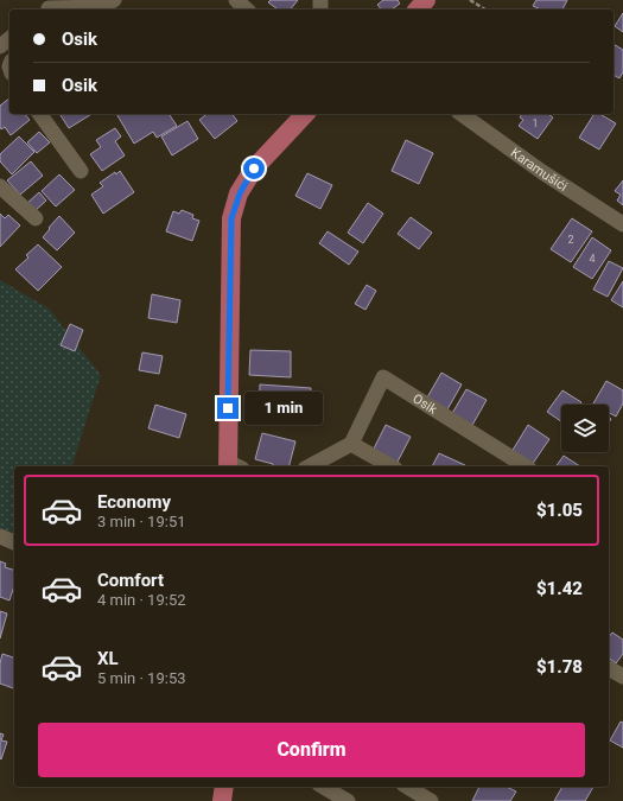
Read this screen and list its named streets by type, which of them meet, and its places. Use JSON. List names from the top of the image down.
{
  "streets": {
    "street": ["Karamušići", "Osik"]
  },
  "house_numbers": ["1", "2", "4"],
  "page": {
    "banner": ["Osik", "Osik"],
    "bubble": "1 min",
    "list": [
      {
        "name": "Economy",
        "note": "3 min · 19:51",
        "value": "$1.05"
      },
      {
        "name": "Comfort",
        "note": "4 min · 19:52",
        "value": "$1.42"
      },
      {
        "name": "XL",
        "note": "5 min · 19:53",
        "value": "$1.78"
      }
    ],
    "buttons": "Confirm"
  }
}
